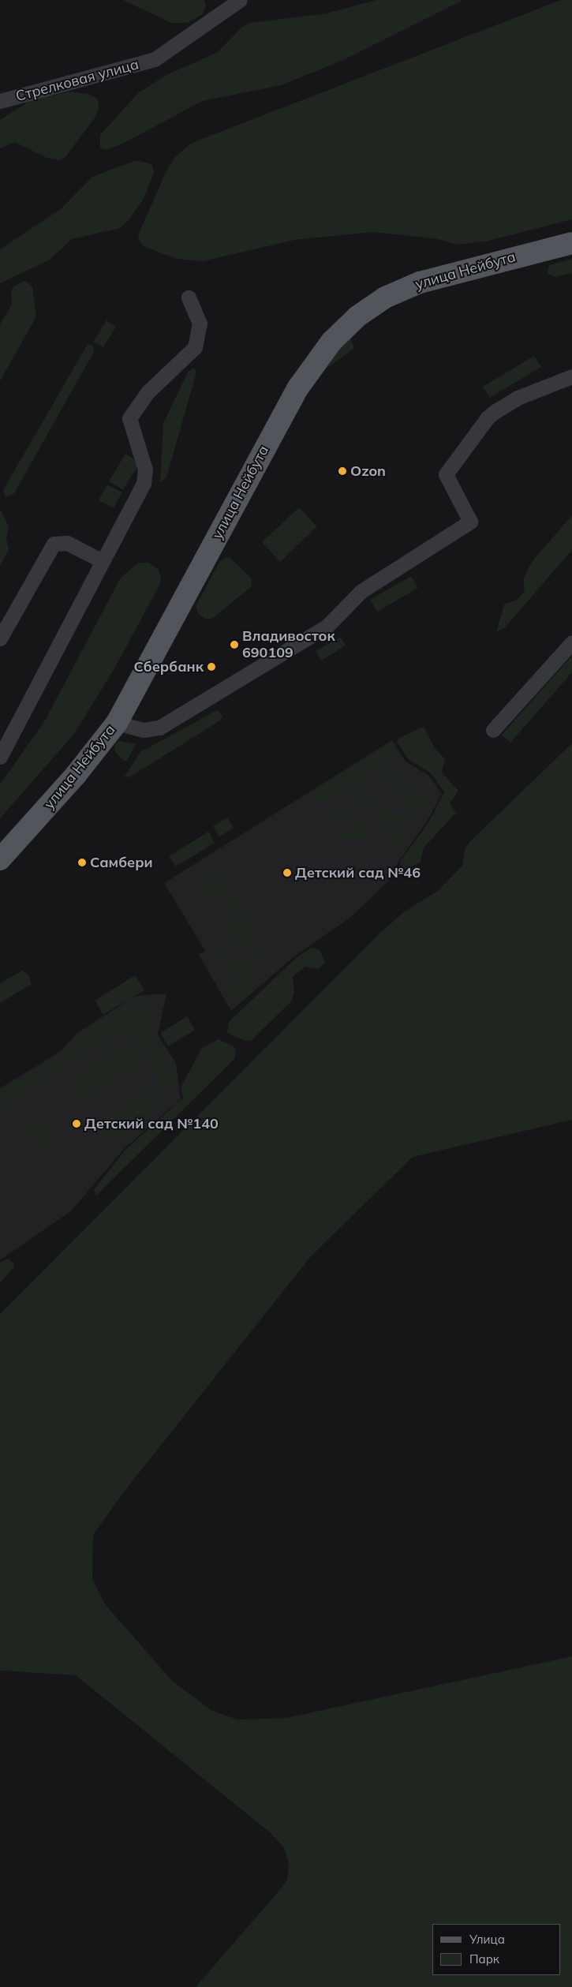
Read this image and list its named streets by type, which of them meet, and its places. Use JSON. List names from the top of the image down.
{
  "streets": {
    "main road": ["улица Нейбута"],
    "street": ["Стрелковая улица"]
  },
  "places": [
    "Ozon",
    "Владивосток 690109",
    "Сбербанк",
    "Самбери",
    "Детский сад №46",
    "Детский сад №140"
  ],
  "legend": ["Улица", "Парк"]
}
